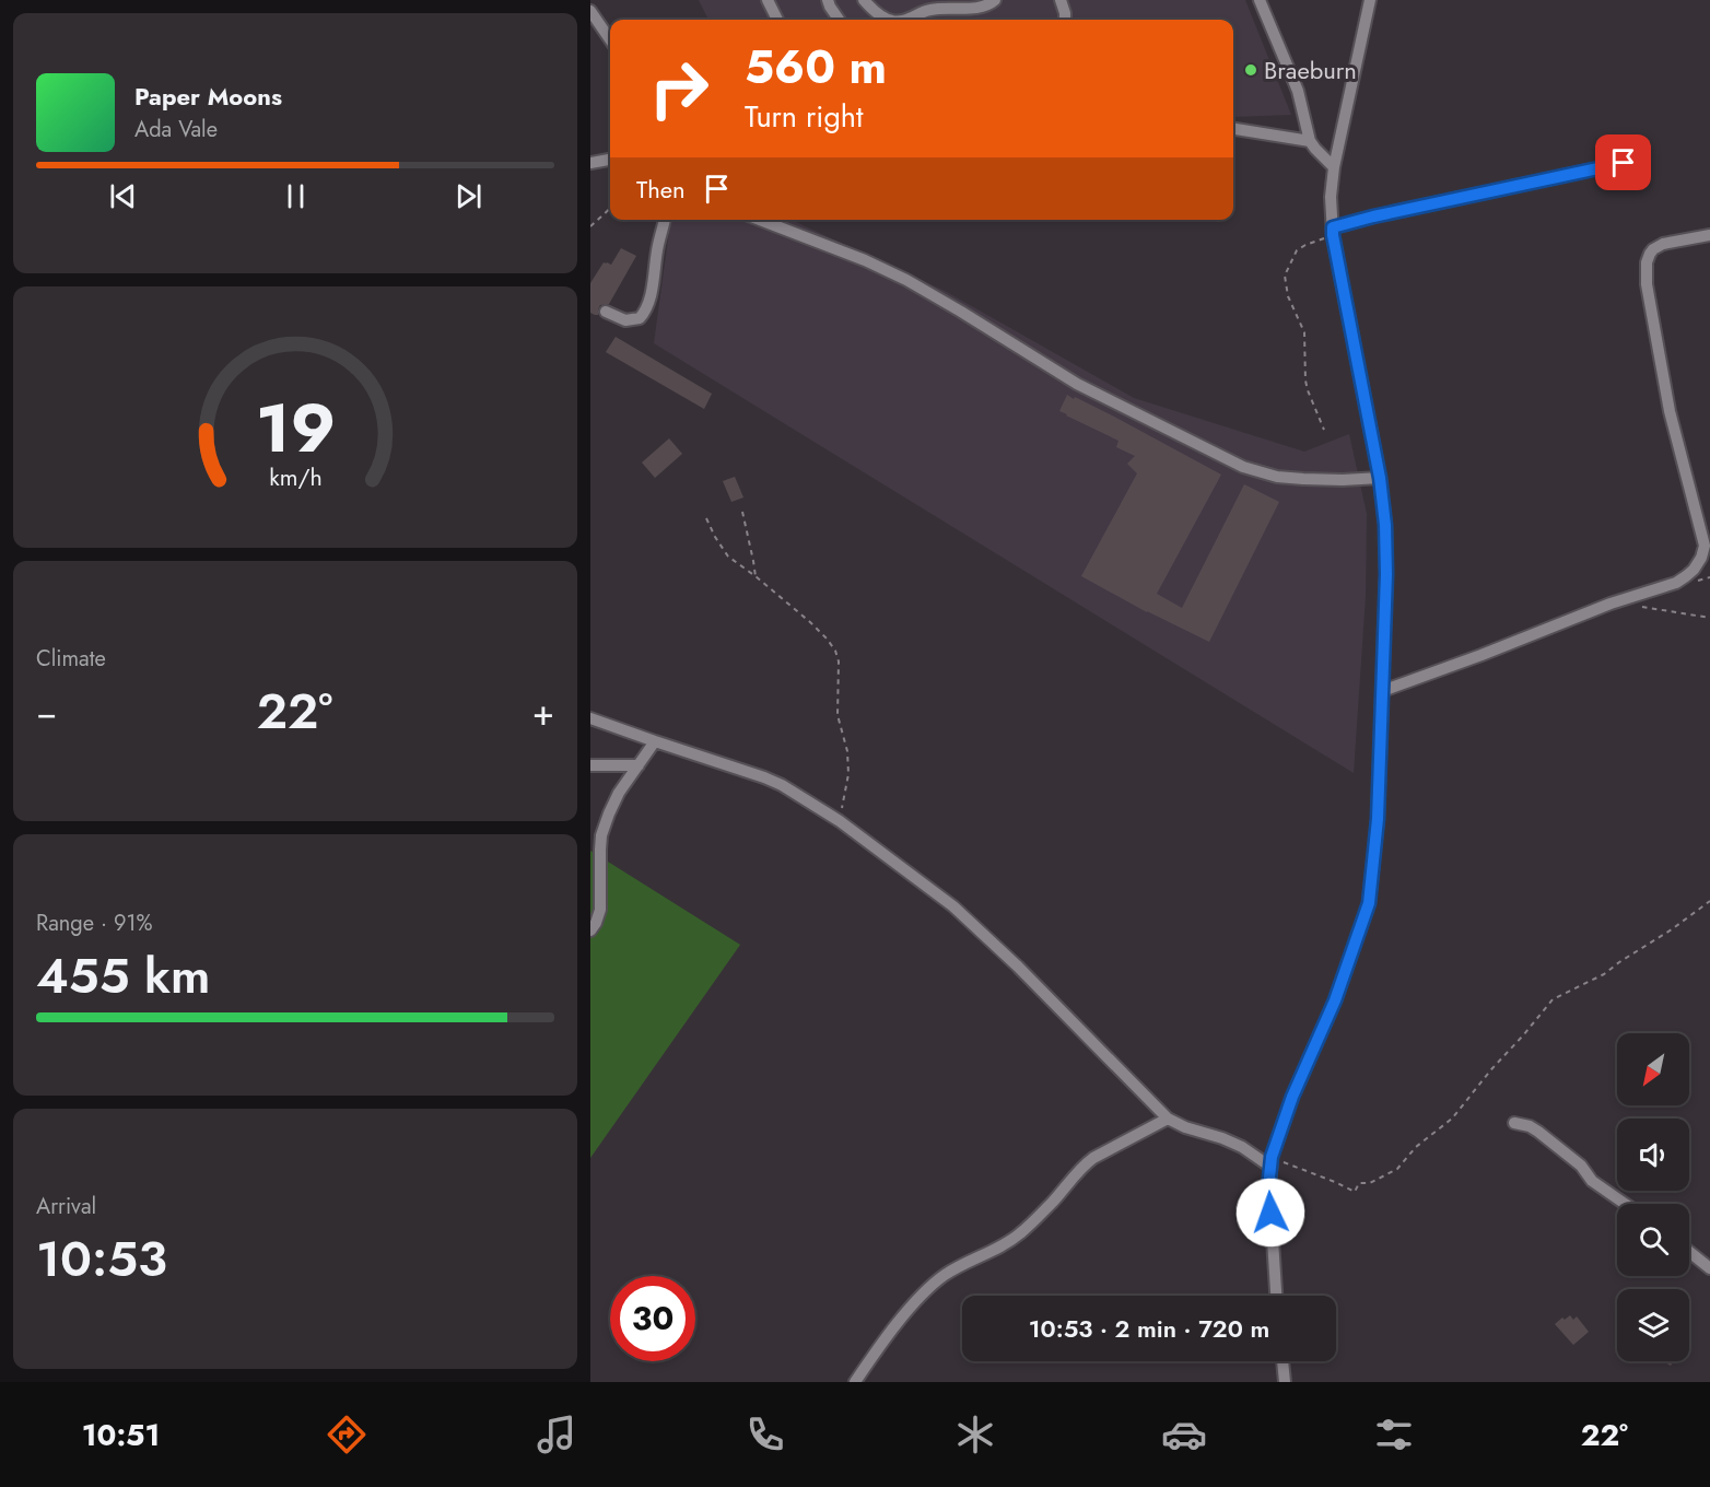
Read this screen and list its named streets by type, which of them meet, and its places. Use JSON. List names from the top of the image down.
{
  "places": ["Braeburn"],
  "north": "bottom left",
  "page": {
    "turn": ["560 m", "Turn right"],
    "song": ["Paper Moons", "Ada Vale"],
    "then": "Then",
    "tile": [
      "Climate",
      ["Range · 91%", "455 km"],
      ["Arrival", "10:53"]
    ],
    "heat": ["−", "22°", "+"],
    "limit": "30",
    "trip": "10:53 · 2 min · 720 m",
    "tabs": ["10:51", "22°"],
    "gauge": ["19", "km/h"]
  }
}
